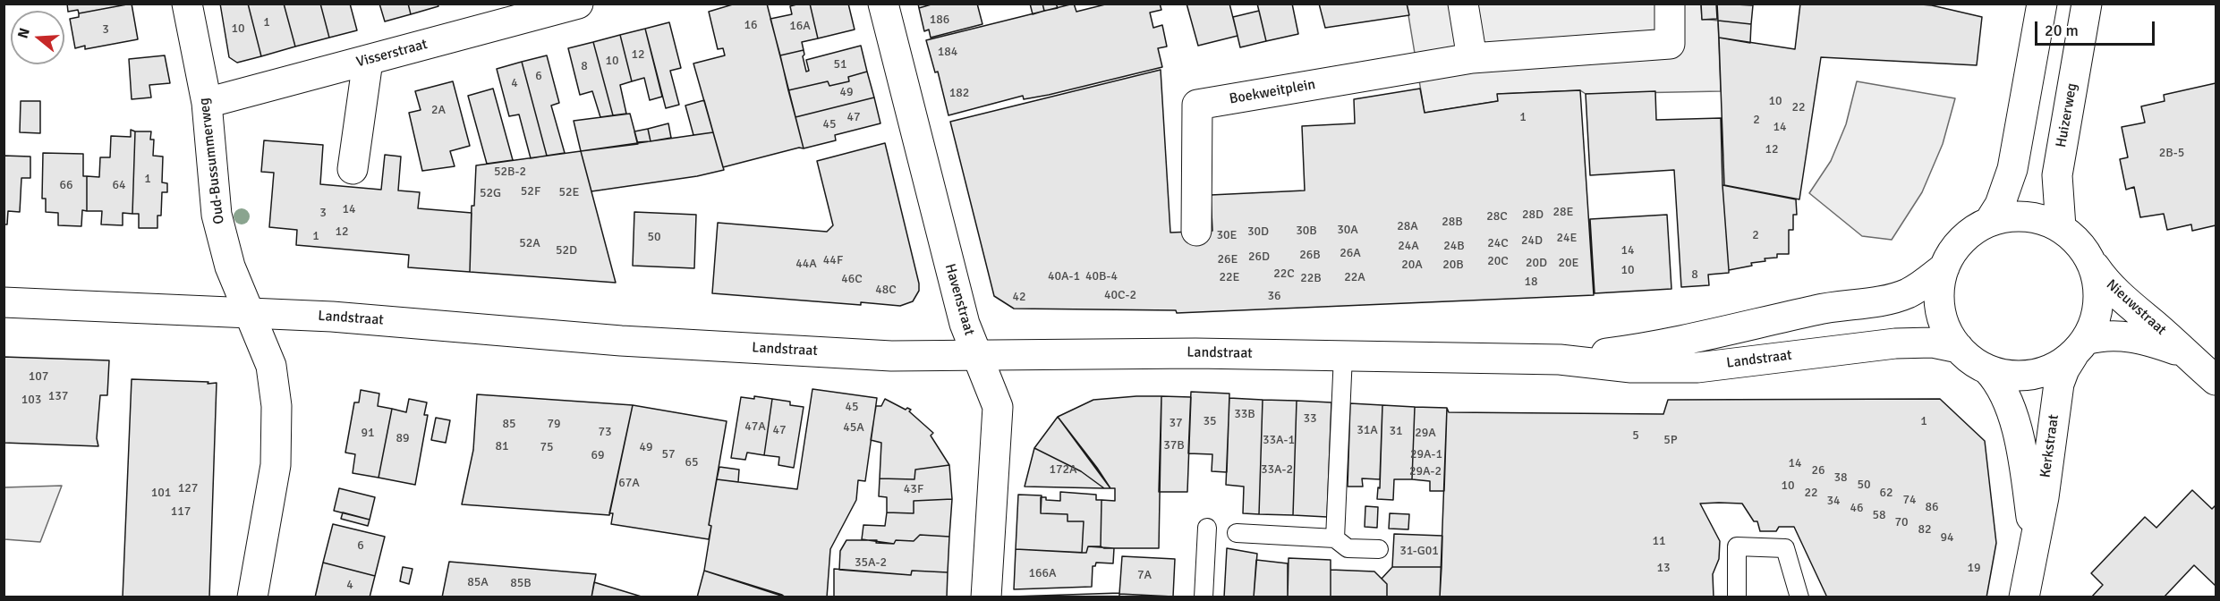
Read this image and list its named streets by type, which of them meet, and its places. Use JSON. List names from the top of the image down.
{
  "streets": {
    "street": [
      "Visserstraat",
      "Boekweitplein",
      "Huizerweg",
      "Oud-Bussummerweg",
      "Havenstraat",
      "Nieuwstraat",
      "Landstraat",
      "Kerkstraat"
    ]
  },
  "crossings": [
    ["Visserstraat", "Oud-Bussummerweg"],
    ["Huizerweg", "Nieuwstraat"],
    ["Huizerweg", "Landstraat"],
    ["Huizerweg", "Kerkstraat"],
    ["Oud-Bussummerweg", "Landstraat"],
    ["Havenstraat", "Landstraat"],
    ["Nieuwstraat", "Landstraat"],
    ["Nieuwstraat", "Kerkstraat"],
    ["Landstraat", "Kerkstraat"]
  ],
  "house_numbers": [
    "186",
    "1",
    "16",
    "16A",
    "10",
    "3",
    "184",
    "12",
    "10",
    "51",
    "8",
    "6",
    "4",
    "49",
    "182",
    "10",
    "22",
    "2A",
    "47",
    "1",
    "2",
    "45",
    "14",
    "12",
    "2B-5",
    "52B-2",
    "1",
    "66",
    "64",
    "52F",
    "52E",
    "52G",
    "14",
    "28E",
    "3",
    "28D",
    "28C",
    "28B",
    "28A",
    "30A",
    "30B",
    "12",
    "30D",
    "30E",
    "2",
    "1",
    "50",
    "24E",
    "24D",
    "52A",
    "24C",
    "24A",
    "24B",
    "52D",
    "14",
    "26A",
    "26B",
    "26D",
    "26E",
    "44F",
    "20C",
    "20D",
    "20E",
    "44A",
    "20A",
    "20B",
    "10",
    "22C",
    "8",
    "40A-1",
    "40B-4",
    "22E",
    "22A",
    "22B",
    "46C",
    "18",
    "48C",
    "40C-2",
    "36",
    "42",
    "107",
    "137",
    "103",
    "45",
    "33B",
    "33",
    "35",
    "1",
    "37",
    "85",
    "79",
    "47A",
    "45A",
    "47",
    "31A",
    "31",
    "73",
    "91",
    "29A",
    "5",
    "89",
    "33A-1",
    "5P",
    "37B",
    "81",
    "75",
    "49",
    "57",
    "29A-1",
    "69",
    "65",
    "14",
    "172A",
    "33A-2",
    "26",
    "29A-2",
    "38",
    "67A",
    "50",
    "10",
    "127",
    "43F",
    "101",
    "22",
    "62",
    "74",
    "34",
    "86",
    "46",
    "117",
    "58",
    "70",
    "82",
    "94",
    "11",
    "6",
    "31-G01",
    "35A-2",
    "13",
    "19",
    "166A",
    "7A",
    "85A",
    "85B",
    "4"
  ],
  "scale_bar": "20 m",
  "north": "left"
}
